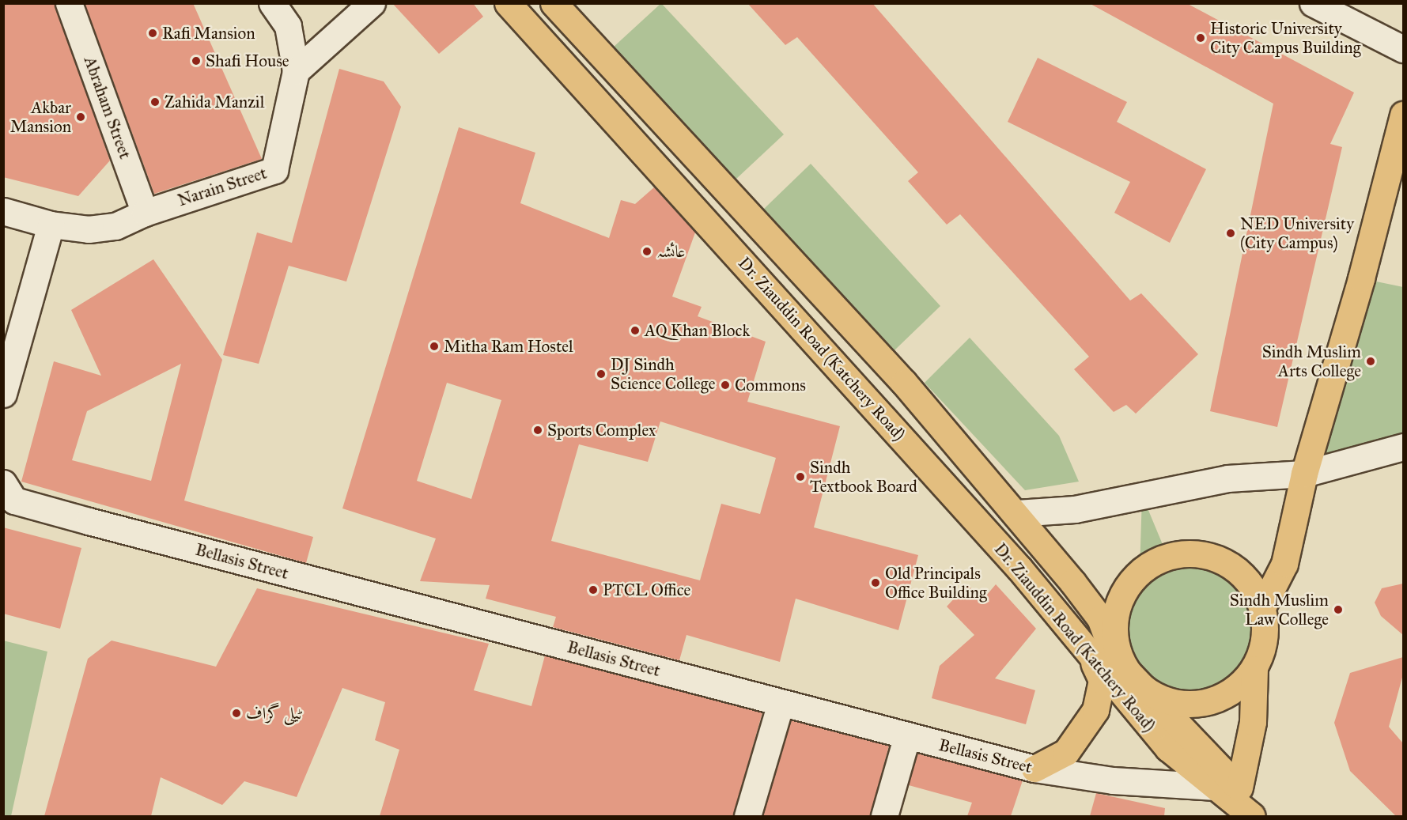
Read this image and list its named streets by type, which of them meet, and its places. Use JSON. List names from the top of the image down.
{
  "streets": {
    "main road": ["Dr. Ziauddin Road (Katchery Road)"],
    "street": ["Abraham Street", "Narain Street", "Bellasis Street"]
  },
  "crossings": [
    ["Abraham Street", "Narain Street"],
    ["Dr. Ziauddin Road (Katchery Road)", "Bellasis Street"]
  ],
  "places": [
    "Rafi Mansion",
    "Historic University City Campus Building",
    "Shafi House",
    "Zahida Manzil",
    "Akbar Mansion",
    "NED University (City Campus)",
    "عائشہ",
    "AQ Khan Block",
    "Mitha Ram Hostel",
    "Sindh Muslim Arts College",
    "DJ Sindh Science College",
    "Commons",
    "Sports Complex",
    "Sindh Textbook Board",
    "Old Principals Office Building",
    "PTCL Office",
    "Sindh Muslim Law College",
    "ٹیلی گراف"
  ]
}
